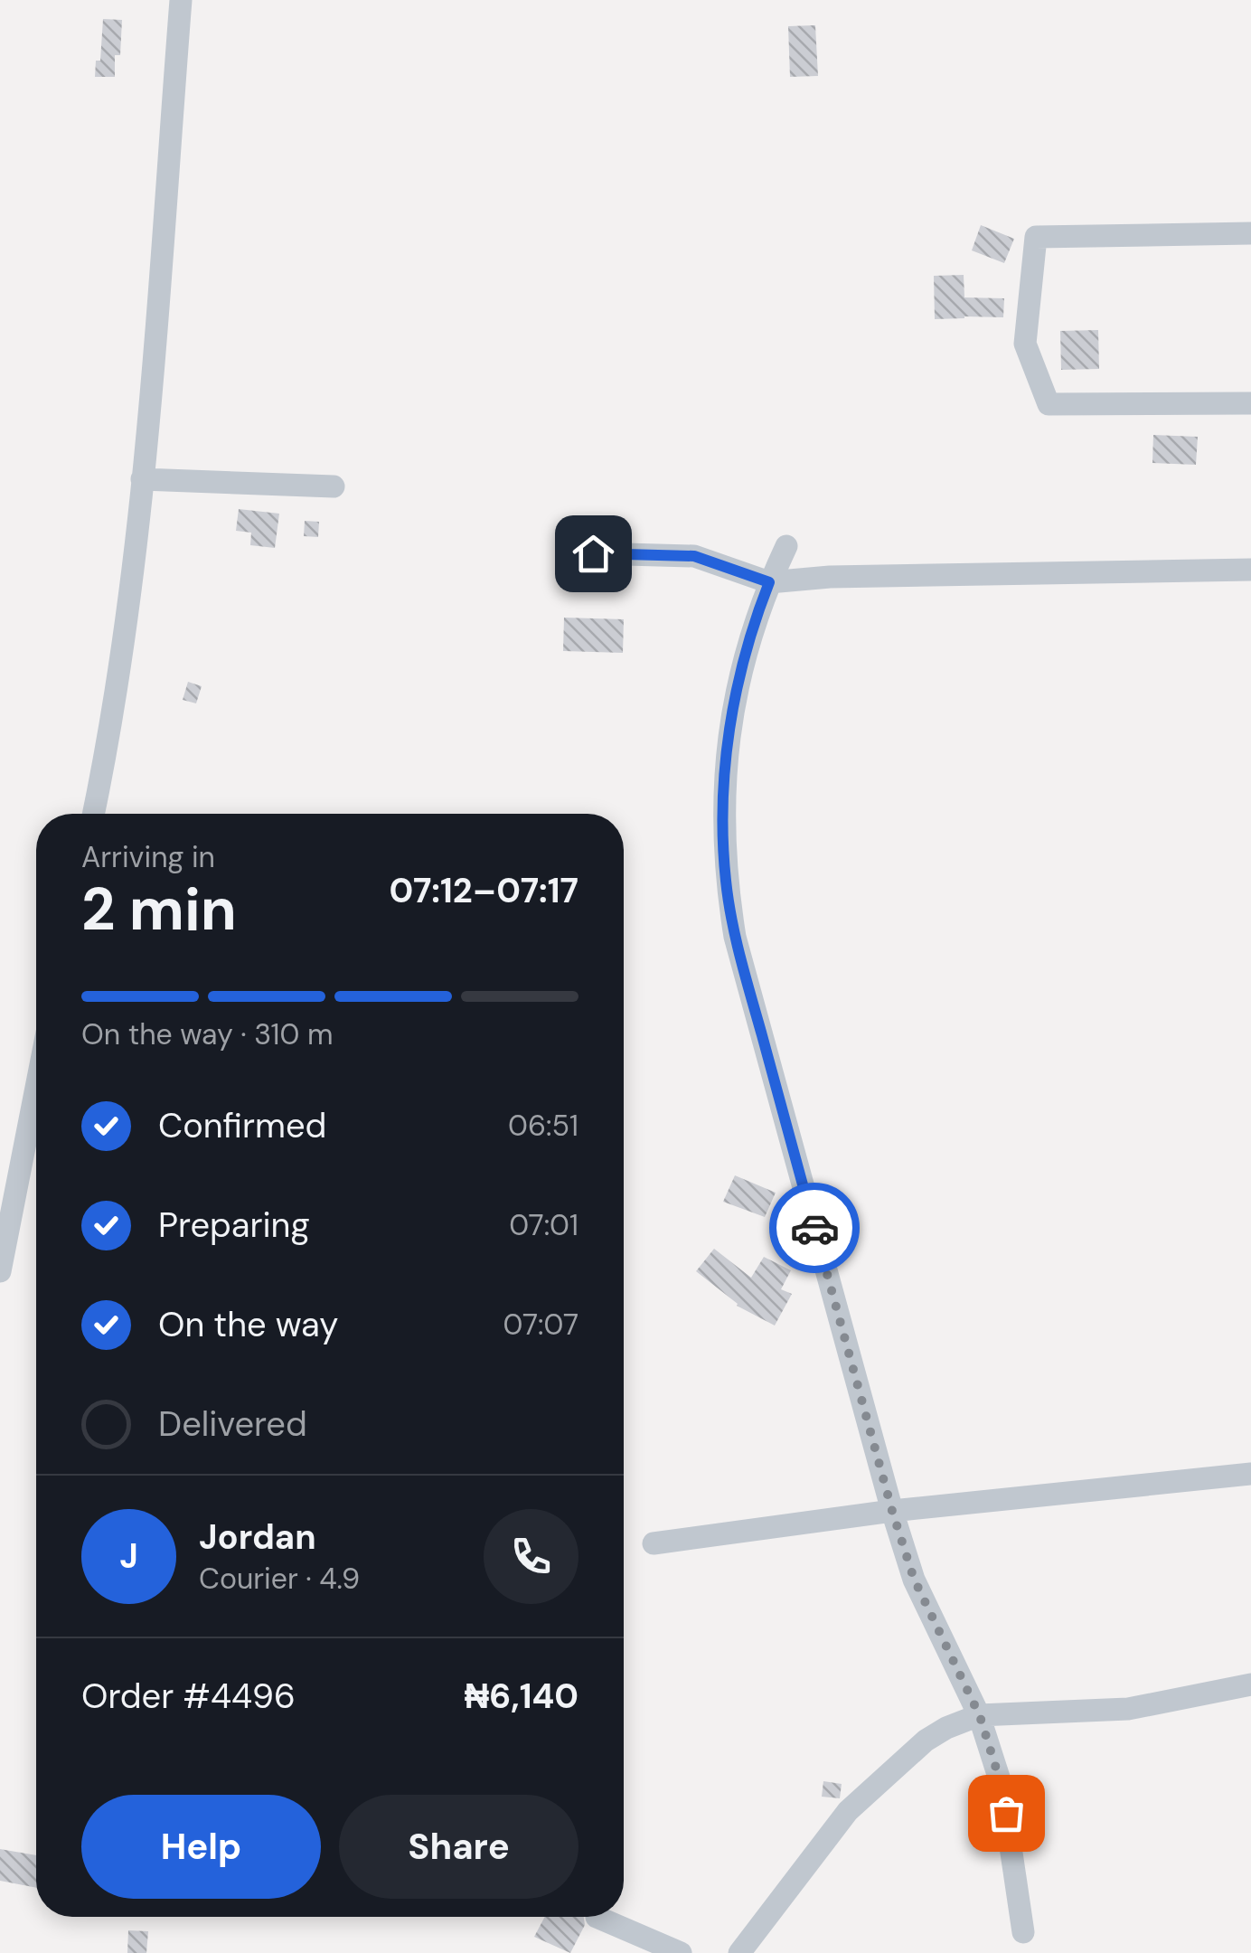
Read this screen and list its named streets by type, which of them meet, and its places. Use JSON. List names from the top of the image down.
{
  "page": {
    "heading": ["2 min", "Arriving in", "07:12–07:17"],
    "panel": [
      "Jordan",
      "Courier · 4.9",
      "Order #4496",
      "₦6,140"
    ],
    "bar": "On the way · 310 m",
    "list": [
      ["Confirmed", "06:51"],
      ["Preparing", "07:01"],
      ["On the way", "07:07"],
      "Delivered"
    ],
    "round": "J",
    "buttons": ["Help", "Share"]
  }
}
